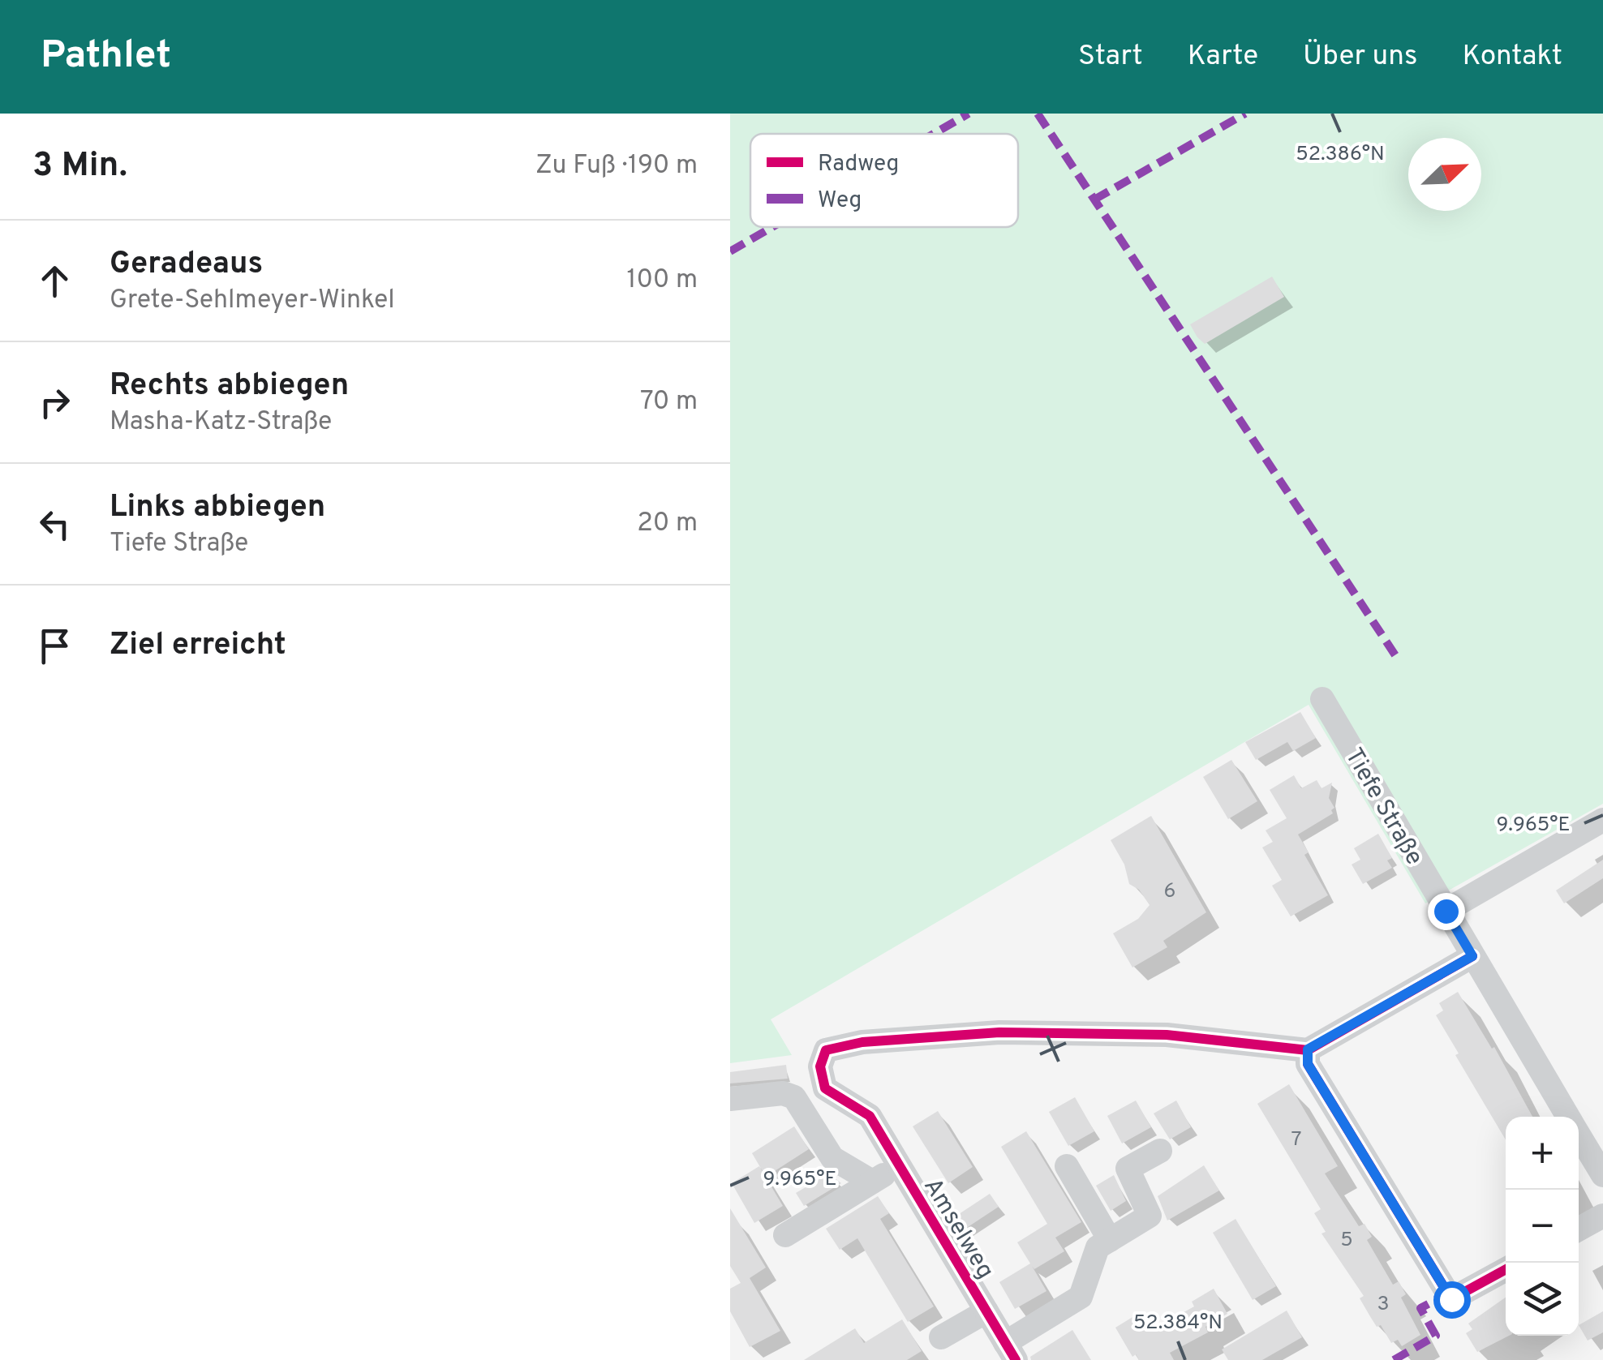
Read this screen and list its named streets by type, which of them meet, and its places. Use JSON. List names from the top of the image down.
{
  "streets": {
    "street": ["Tiefe Straße", "Amselweg"]
  },
  "house_numbers": [
    "6",
    "7",
    "5",
    "3"
  ],
  "legend": ["Radweg", "Weg"],
  "north": "top right",
  "page": {
    "header": "Pathlet",
    "nav": [
      "Start",
      "Karte",
      "Über uns",
      "Kontakt"
    ],
    "heading": ["3 Min.", "Zu Fuß · 190 m"],
    "list": [
      ["Geradeaus", "Grete-Sehlmeyer-Winkel", "100 m"],
      ["Rechts abbiegen", "Masha-Katz-Straße", "70 m"],
      ["Links abbiegen", "Tiefe Straße", "20 m"],
      "Ziel erreicht"
    ],
    "map_buttons": ["+", "−"]
  },
  "coordinates": ["52.386°N", "9.965°E", "52.384°N"]
}
